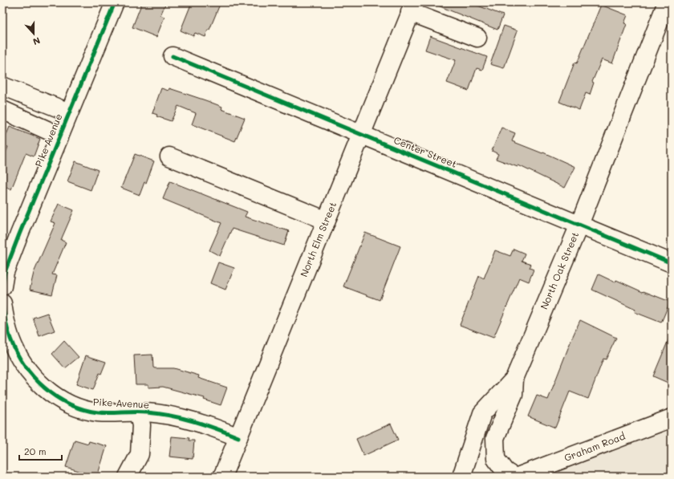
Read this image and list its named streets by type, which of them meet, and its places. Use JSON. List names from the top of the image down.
{
  "streets": {
    "street": [
      "Pike Avenue",
      "Center Street",
      "North Elm Street",
      "North Oak Street",
      "Graham Road"
    ]
  },
  "crossings": [
    ["Pike Avenue", "North Elm Street"],
    ["Center Street", "North Elm Street"],
    ["Center Street", "North Oak Street"]
  ],
  "scale_bar": "20 m",
  "north": "bottom"
}
